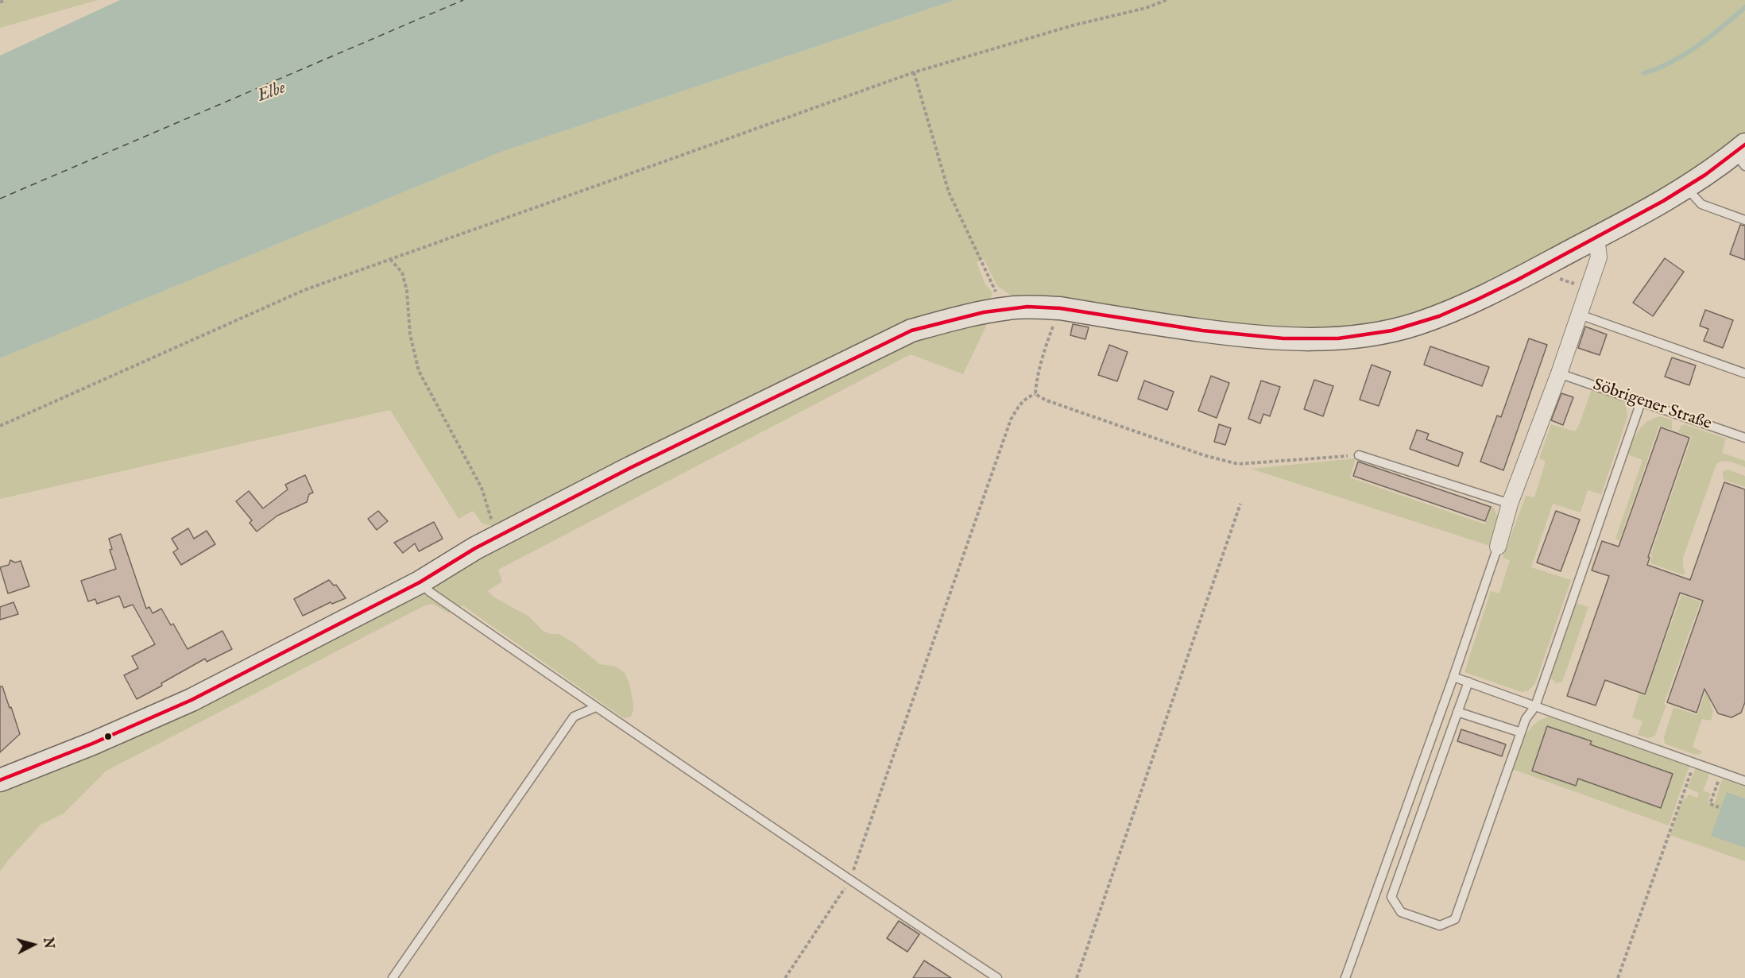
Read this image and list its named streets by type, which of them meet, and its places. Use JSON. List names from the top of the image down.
{
  "streets": {
    "lane": ["Söbrigener Straße"]
  },
  "water": ["Elbe"],
  "north": "right"
}
